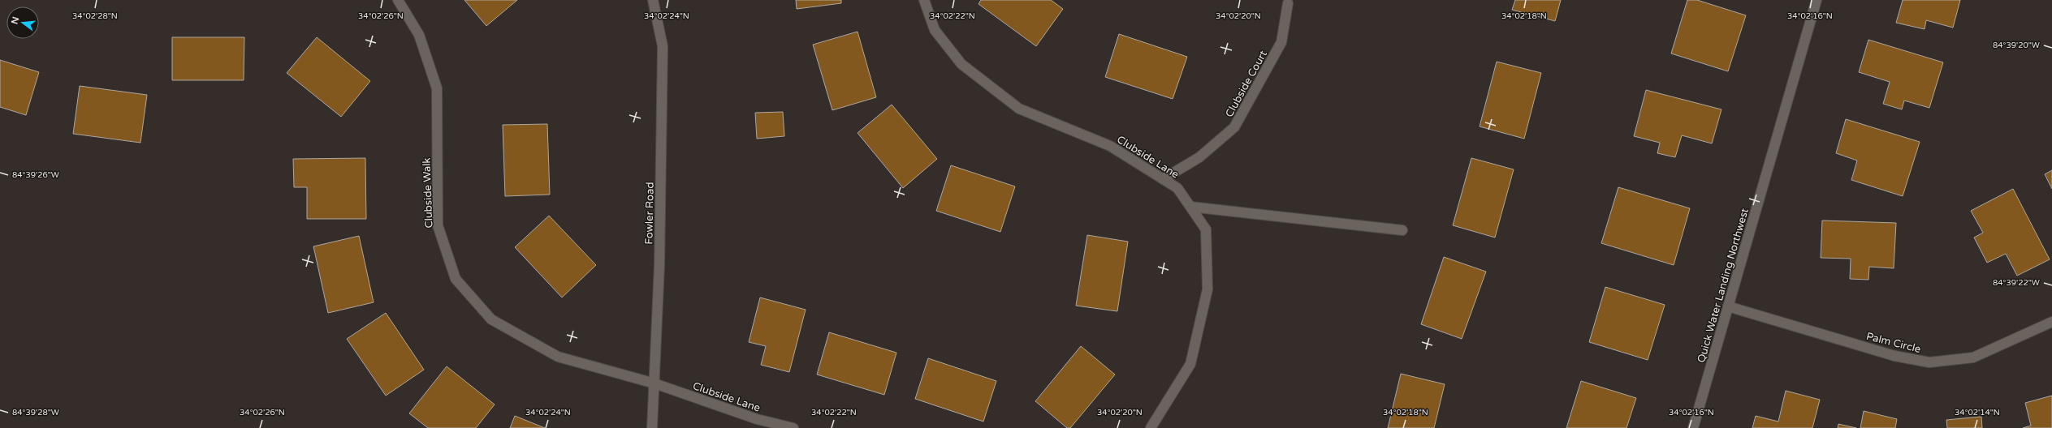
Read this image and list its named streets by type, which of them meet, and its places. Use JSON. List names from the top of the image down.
{
  "streets": {
    "street": [
      "Clubside Court",
      "Clubside Lane",
      "Clubside Walk",
      "Fowler Road",
      "Quick Water Landing Northwest",
      "Palm Circle"
    ]
  },
  "crossings": [
    ["Clubside Court", "Clubside Lane"],
    ["Clubside Lane", "Clubside Walk"],
    ["Clubside Lane", "Fowler Road"],
    ["Clubside Walk", "Fowler Road"],
    ["Quick Water Landing Northwest", "Palm Circle"]
  ],
  "north": "left",
  "coordinates": [
    "34°02'28\"N",
    "34°02'26\"N",
    "34°02'24\"N",
    "34°02'22\"N",
    "34°02'20\"N",
    "34°02'18\"N",
    "34°02'16\"N",
    "84°39'20\"W",
    "84°39'26\"W",
    "84°39'22\"W",
    "34°02'14\"N",
    "84°39'28\"W"
  ]
}
